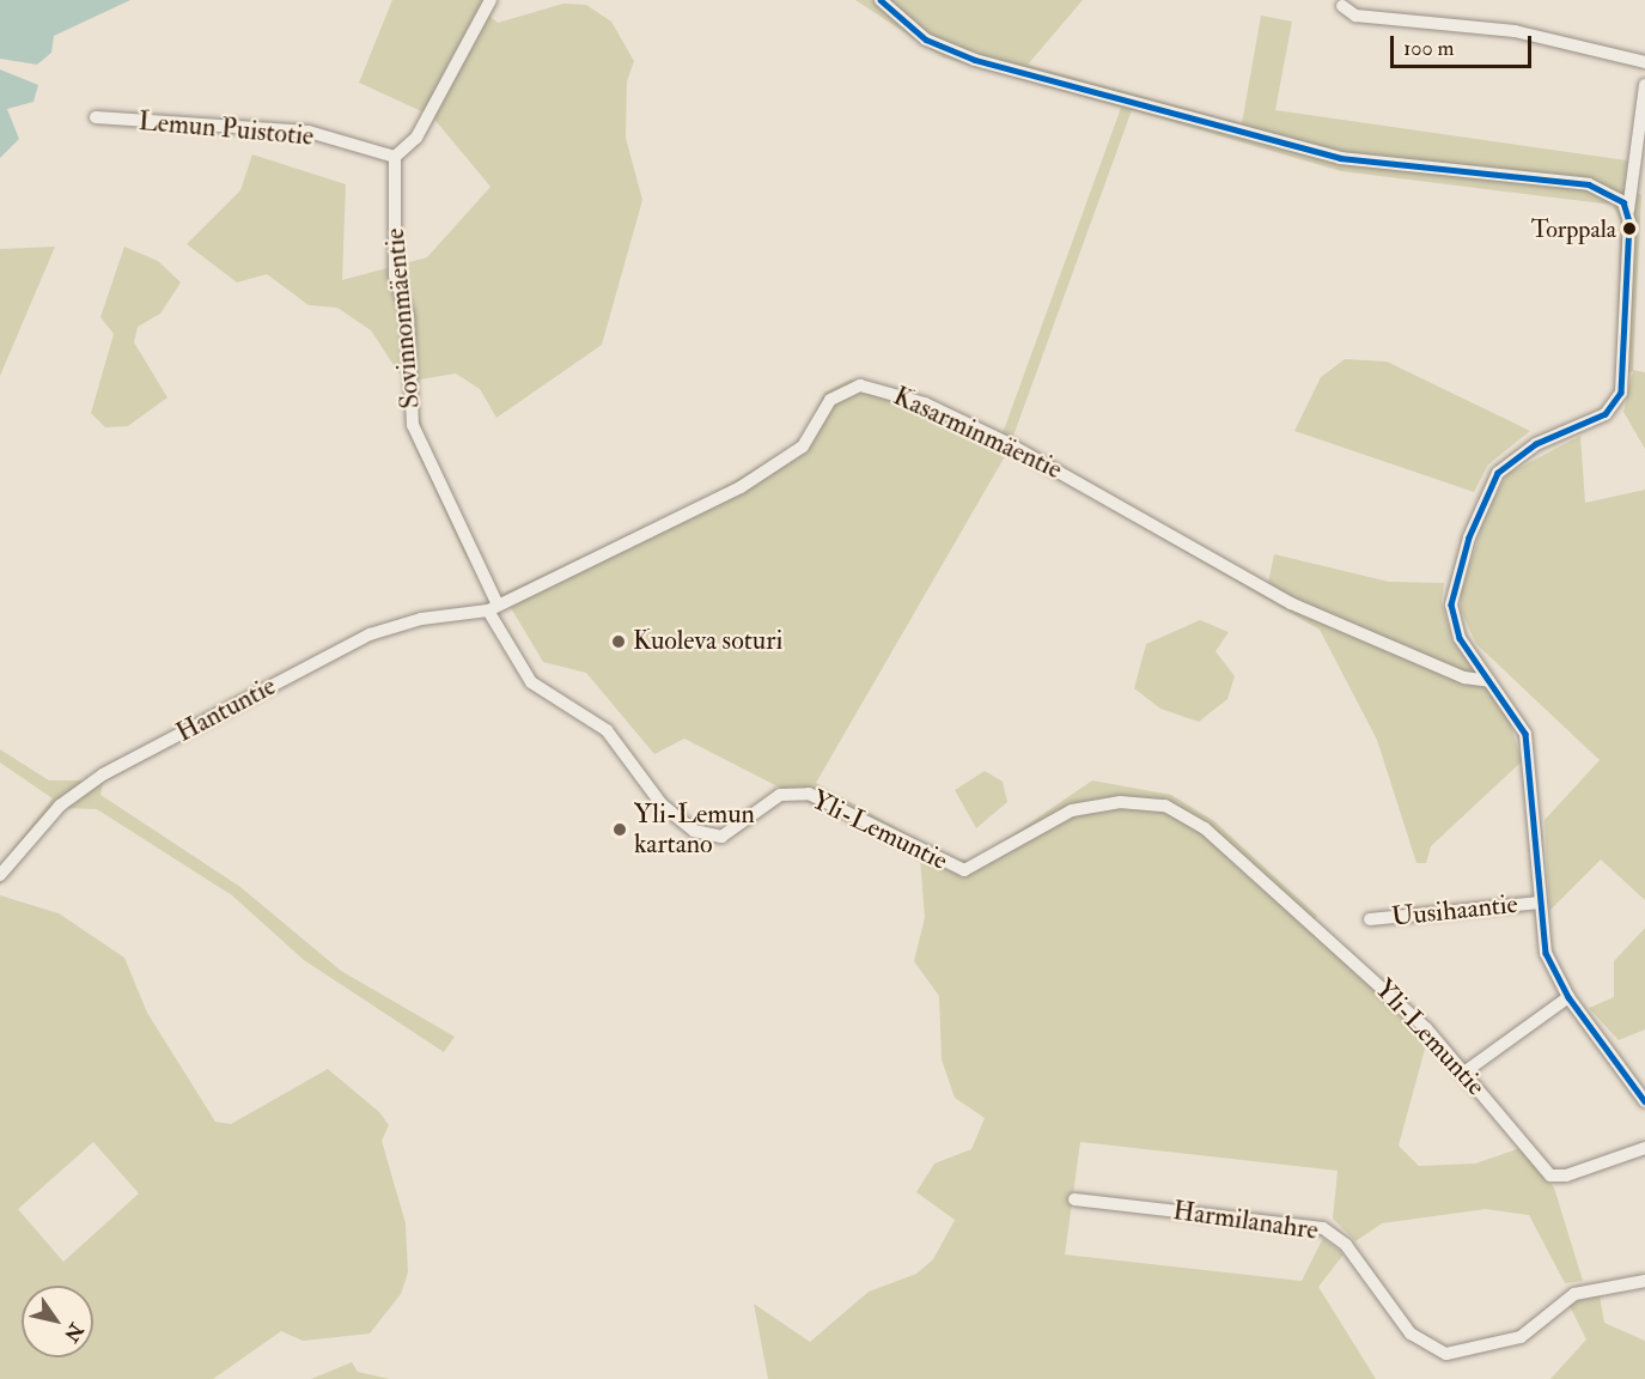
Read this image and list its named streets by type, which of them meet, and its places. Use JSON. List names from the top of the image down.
{
  "streets": {
    "street": [
      "Lemun Puistotie",
      "Sovinnonmäentie",
      "Kasarminmäentie",
      "Hantuntie",
      "Yli-Lemuntie",
      "Uusihaantie",
      "Harmilanahre"
    ]
  },
  "crossings": [
    ["Lemun Puistotie", "Sovinnonmäentie"],
    ["Sovinnonmäentie", "Kasarminmäentie"],
    ["Sovinnonmäentie", "Hantuntie"],
    ["Sovinnonmäentie", "Yli-Lemuntie"],
    ["Kasarminmäentie", "Hantuntie"],
    ["Kasarminmäentie", "Yli-Lemuntie"],
    ["Hantuntie", "Yli-Lemuntie"]
  ],
  "places": ["Torppala", "Kuoleva soturi", "Yli-Lemun kartano"],
  "scale_bar": "100 m",
  "north": "bottom right"
}
